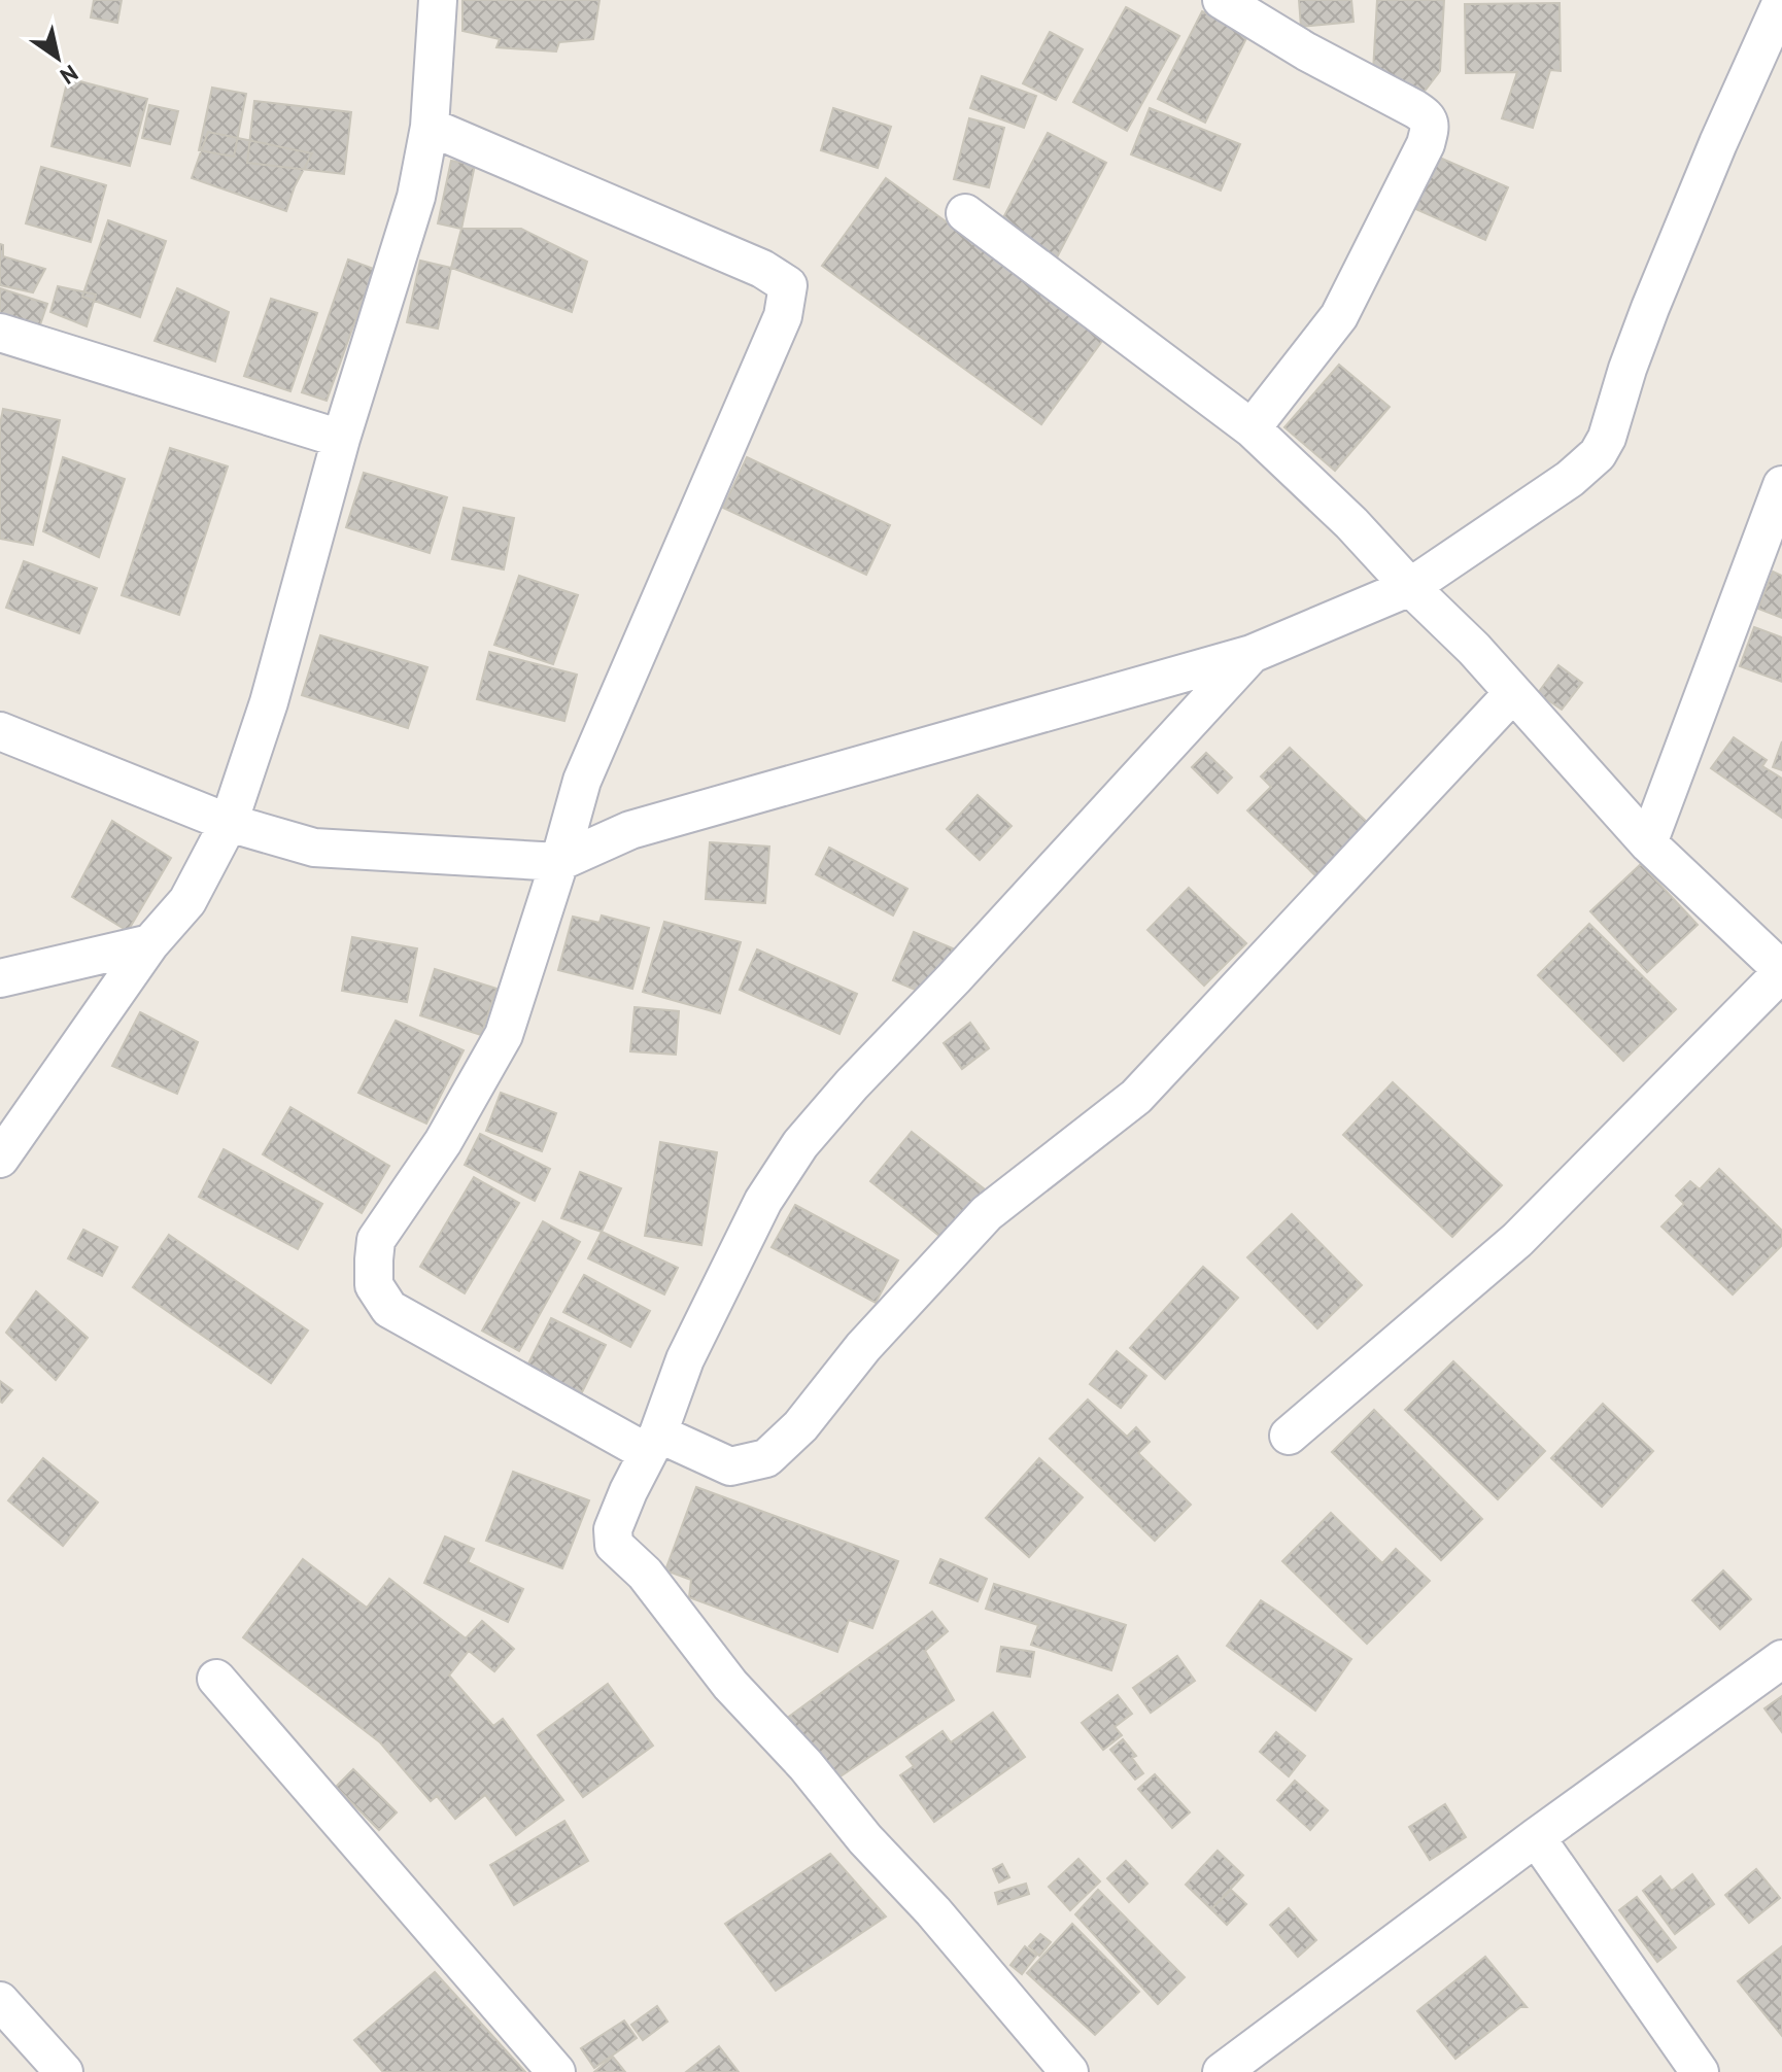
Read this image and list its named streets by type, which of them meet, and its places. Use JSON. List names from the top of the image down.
{
  "north": "bottom right"
}
